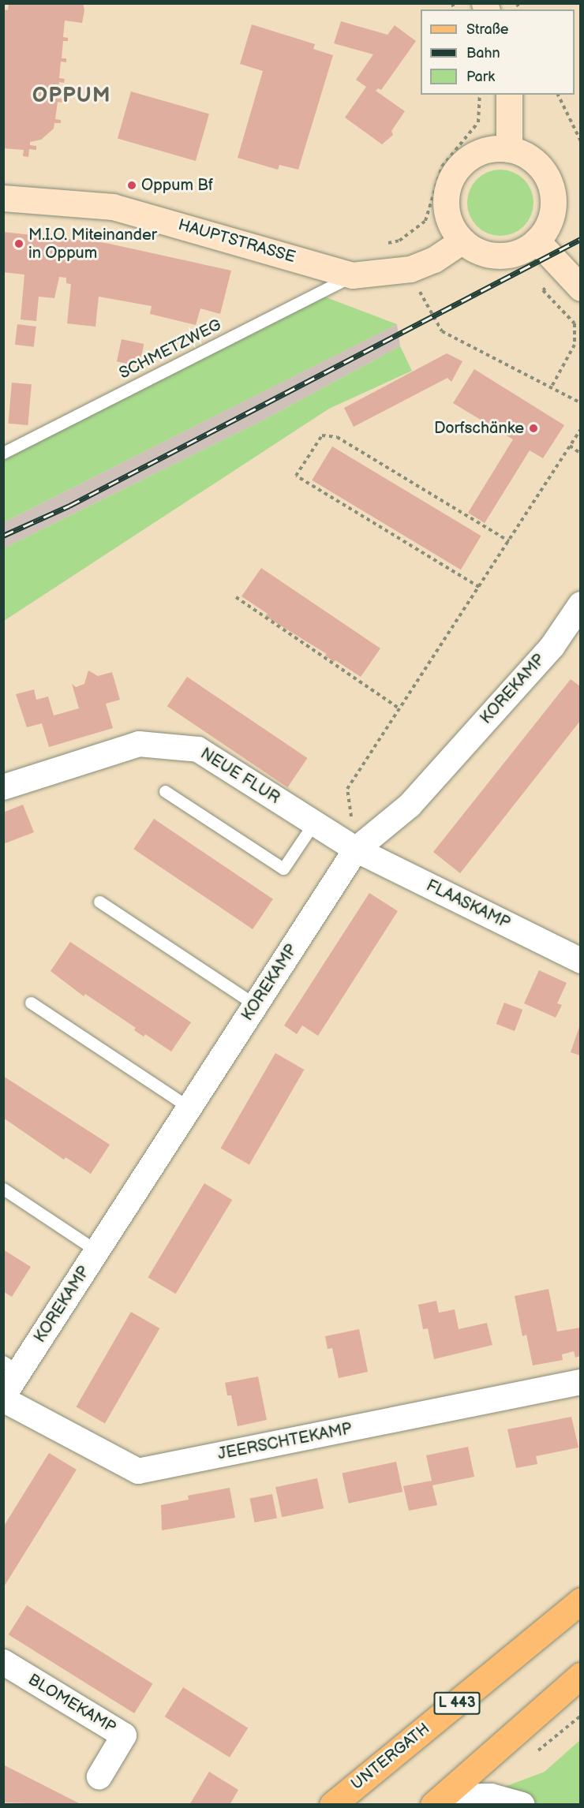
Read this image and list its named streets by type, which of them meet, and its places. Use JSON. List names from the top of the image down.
{
  "streets": {
    "main road": ["L 443", "UNTERGATH"],
    "street": [
      "HAUPTSTRASSE",
      "KOREKAMP",
      "NEUE FLUR",
      "FLAASKAMP",
      "JEERSCHTEKAMP",
      "BLOMEKAMP"
    ],
    "lane": ["SCHMETZWEG"]
  },
  "crossings": [
    ["HAUPTSTRASSE", "SCHMETZWEG"],
    ["KOREKAMP", "NEUE FLUR"],
    ["KOREKAMP", "FLAASKAMP"],
    ["KOREKAMP", "JEERSCHTEKAMP"],
    ["NEUE FLUR", "FLAASKAMP"]
  ],
  "districts": ["OPPUM"],
  "places": ["Oppum Bf", "M.I.O. Miteinander in Oppum", "Dorfschänke"],
  "legend": ["Straße", "Bahn", "Park"]
}
